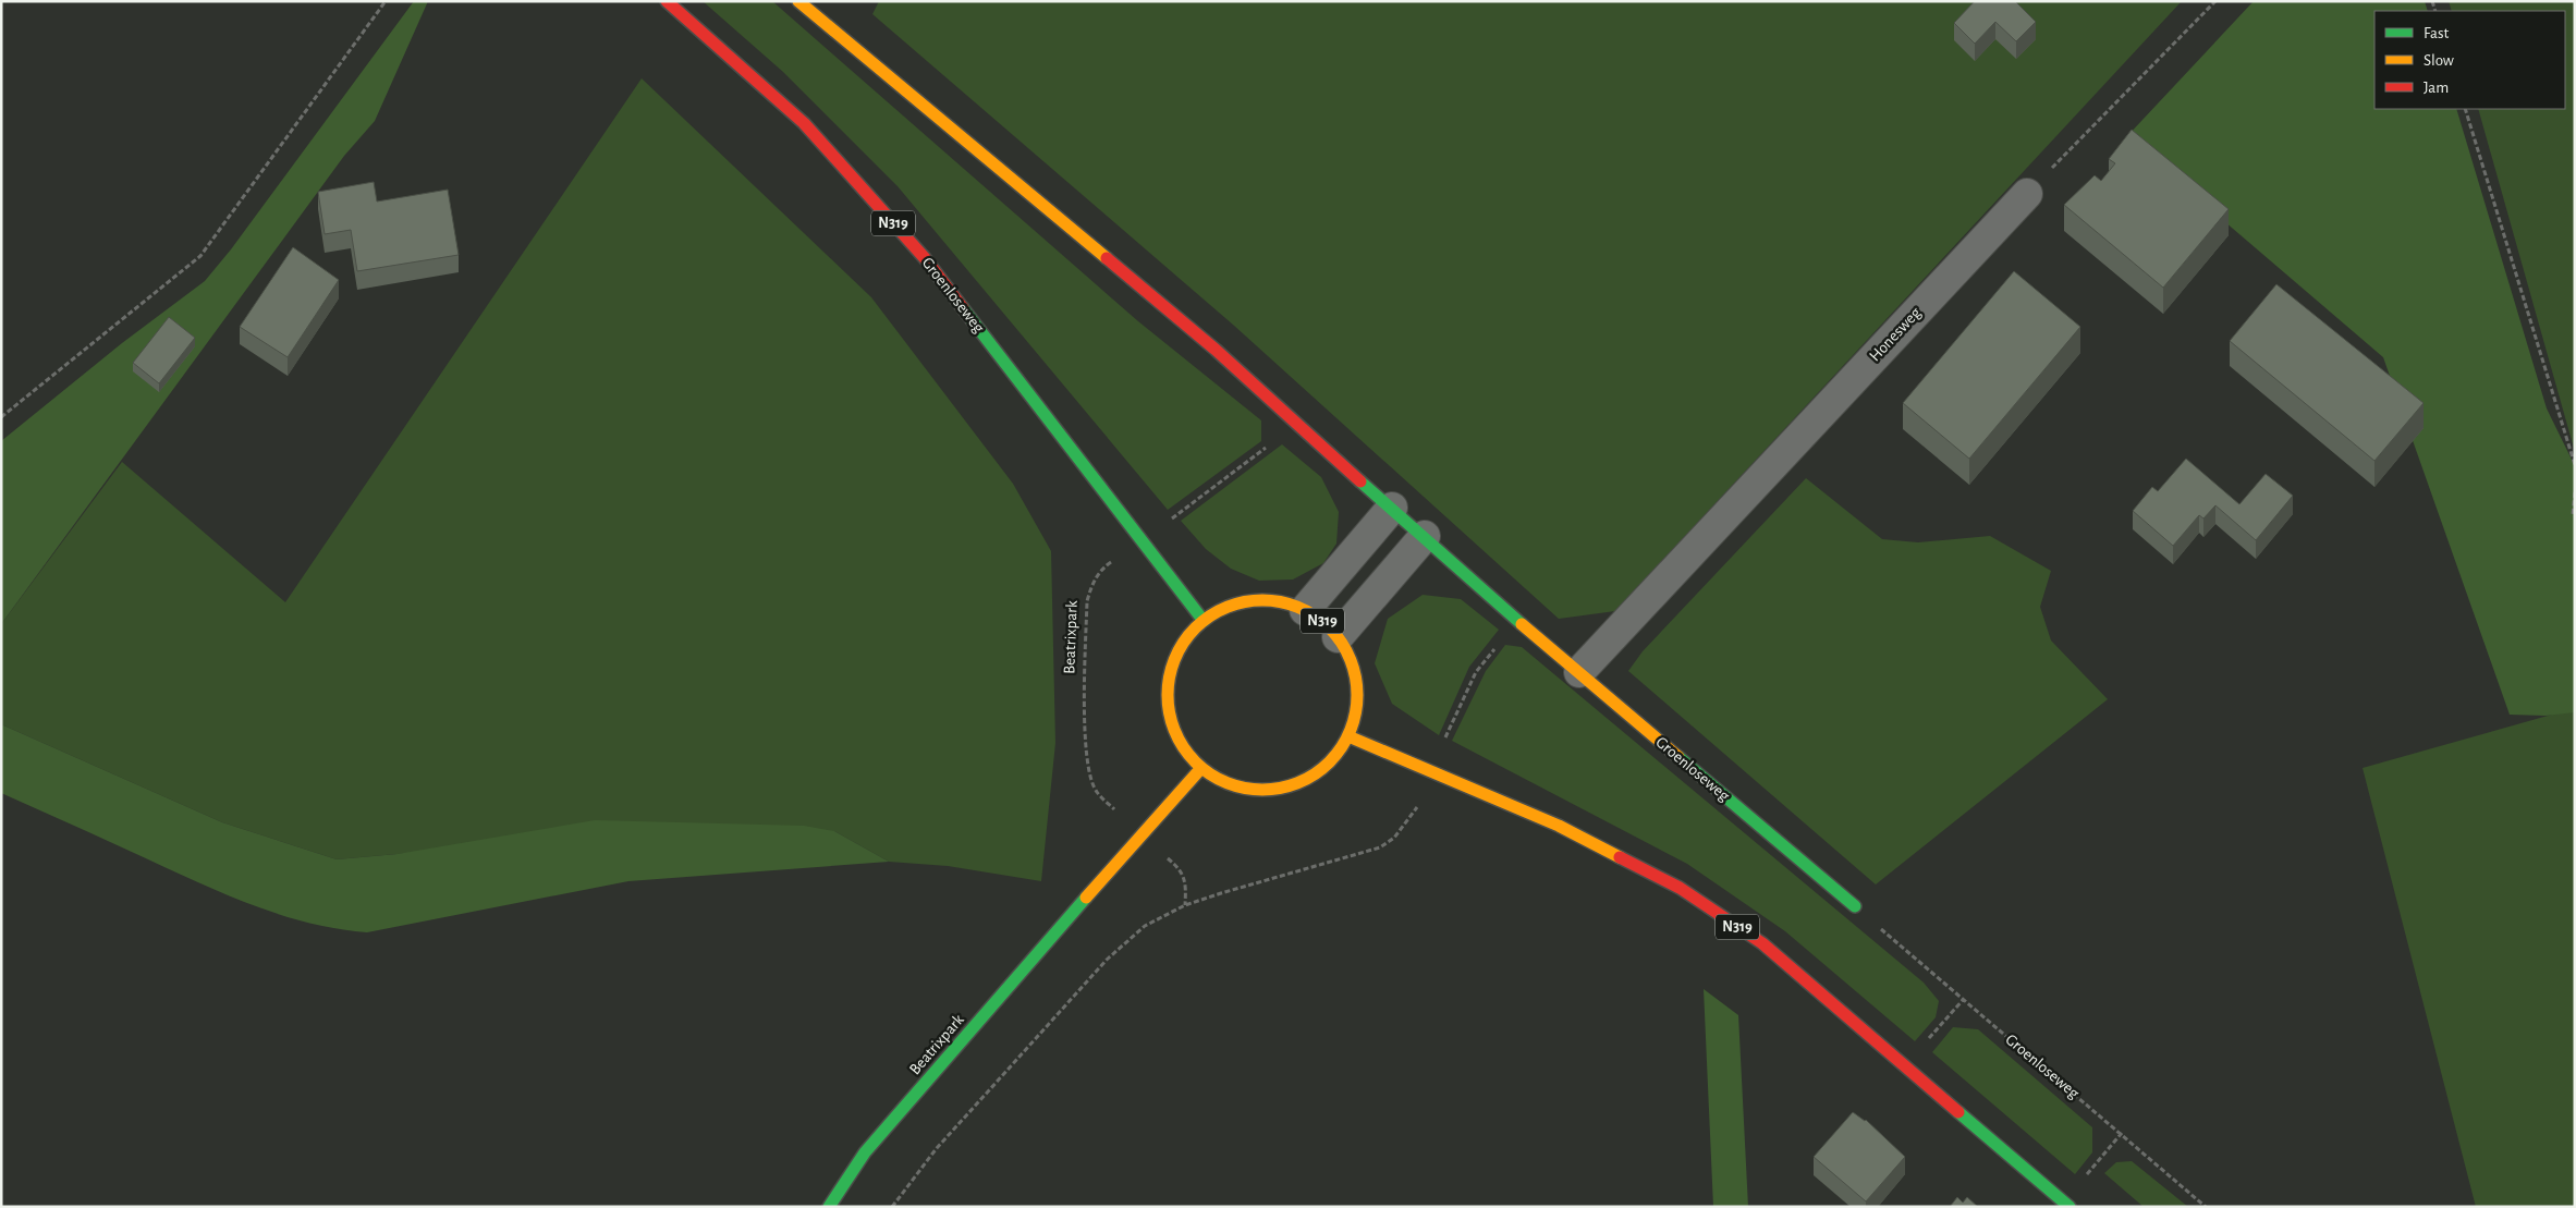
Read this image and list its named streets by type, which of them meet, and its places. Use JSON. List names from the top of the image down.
{
  "streets": {
    "main road": ["N319", "Groenloseweg", "Beatrixpark"],
    "street": ["Honesweg"]
  },
  "crossings": [
    ["N319", "Groenloseweg"],
    ["N319", "Beatrixpark"],
    ["Groenloseweg", "Honesweg"],
    ["Groenloseweg", "Beatrixpark"]
  ],
  "legend": ["Fast", "Slow", "Jam"]
}
